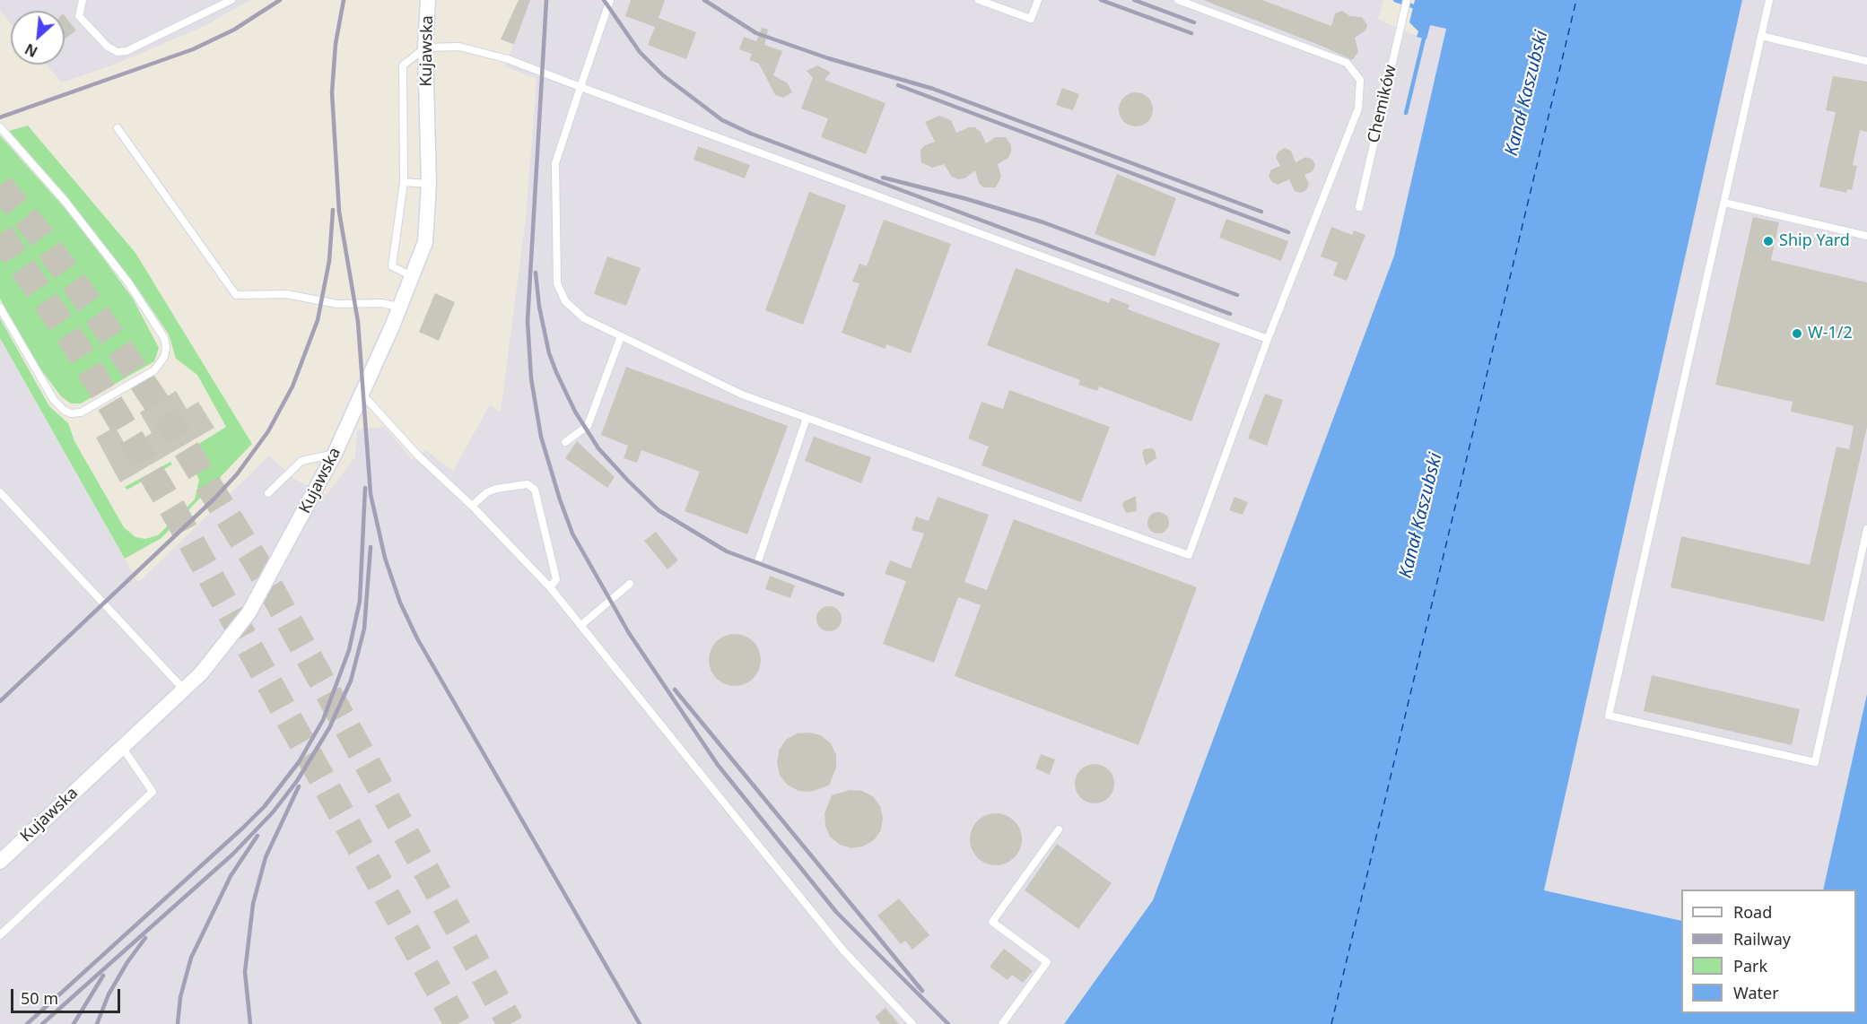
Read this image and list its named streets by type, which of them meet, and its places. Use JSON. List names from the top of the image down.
{
  "streets": {
    "street": ["Kujawska"],
    "lane": ["Chemików"]
  },
  "water": ["Kanał Kaszubski"],
  "places": ["Ship Yard", "W-1/2"],
  "legend": [
    "Road",
    "Railway",
    "Park",
    "Water"
  ],
  "scale_bar": "50 m",
  "north": "bottom left"
}
